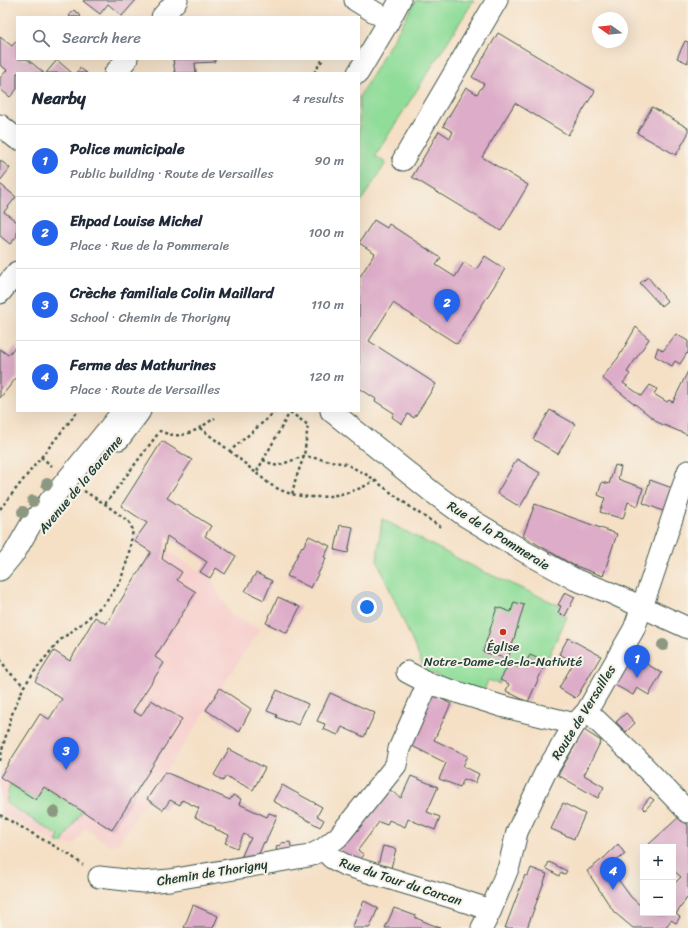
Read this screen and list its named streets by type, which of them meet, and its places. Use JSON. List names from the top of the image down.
{
  "streets": {
    "street": [
      "Avenue de la Garenne",
      "Rue de la Pommeraie",
      "Route de Versailles",
      "Chemin de Thorigny",
      "Rue du Tour du Carcan"
    ]
  },
  "crossings": [
    ["Rue de la Pommeraie", "Route de Versailles"],
    ["Route de Versailles", "Rue du Tour du Carcan"],
    ["Chemin de Thorigny", "Rue du Tour du Carcan"]
  ],
  "places": ["Église Notre-Dame-de-la-Nativité"],
  "north": "left",
  "page": {
    "search": "Search here",
    "heading": ["Nearby", "4 results"],
    "list": [
      {
        "mark": "1",
        "name": "Police municipale",
        "note": "Public building · Route de Versailles",
        "value": "90 m"
      },
      {
        "mark": "2",
        "name": "Ehpad Louise Michel",
        "note": "Place · Rue de la Pommeraie",
        "value": "100 m"
      },
      {
        "mark": "3",
        "name": "Crèche familiale Colin Maillard",
        "note": "School · Chemin de Thorigny",
        "value": "110 m"
      },
      {
        "mark": "4",
        "name": "Ferme des Mathurines",
        "note": "Place · Route de Versailles",
        "value": "120 m"
      }
    ],
    "pins": [
      "2",
      "1",
      "3",
      "4"
    ],
    "map_buttons": ["+", "−"]
  }
}
